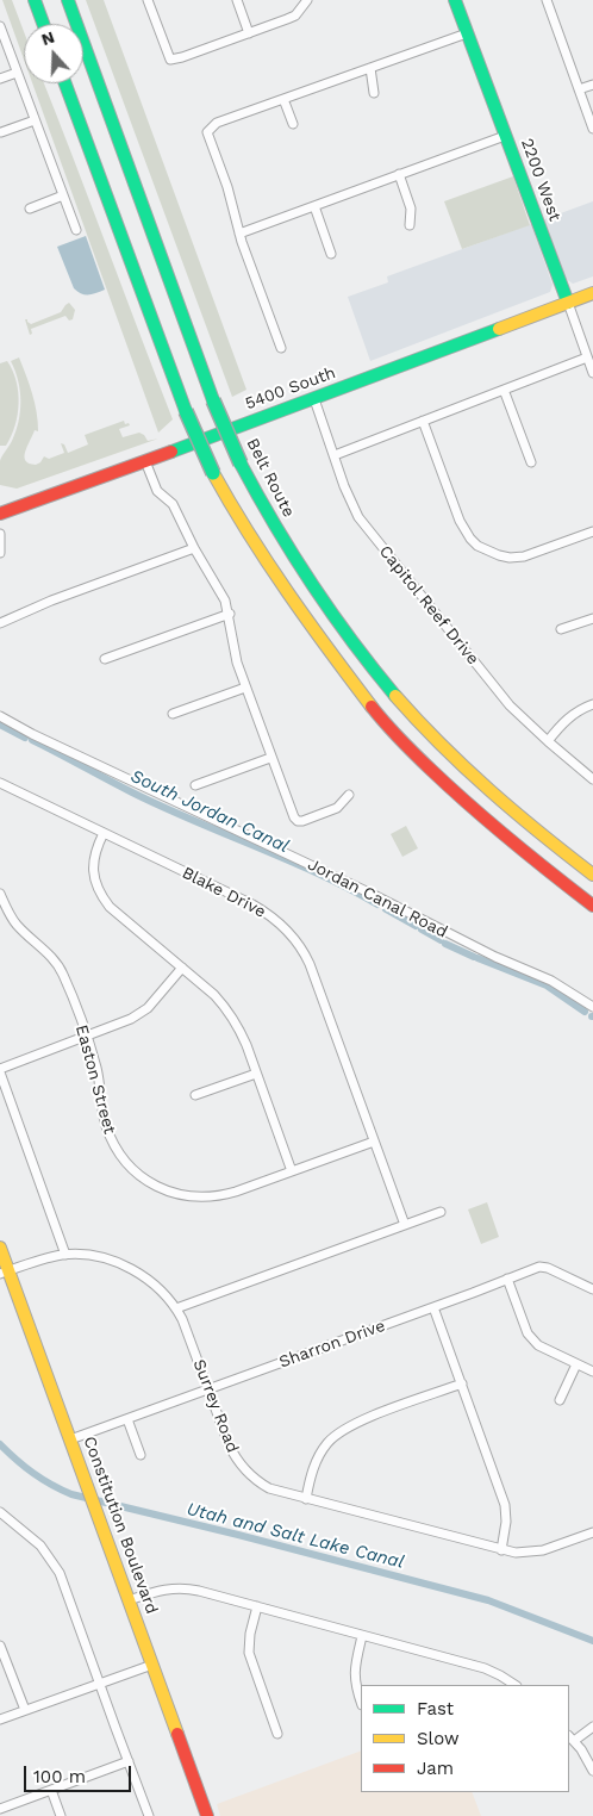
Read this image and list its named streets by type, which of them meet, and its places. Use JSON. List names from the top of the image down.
{
  "streets": {
    "main road": [
      "2200 West",
      "5400 South",
      "Belt Route",
      "Constitution Boulevard"
    ],
    "street": [
      "Capitol Reef Drive",
      "Blake Drive",
      "Jordan Canal Road",
      "Easton Street",
      "Sharron Drive",
      "Surrey Road"
    ]
  },
  "crossings": [
    ["2200 West", "5400 South"],
    ["5400 South", "Capitol Reef Drive"],
    ["Blake Drive", "Easton Street"],
    ["Sharron Drive", "Surrey Road"],
    ["Sharron Drive", "Constitution Boulevard"],
    ["Surrey Road", "Constitution Boulevard"]
  ],
  "water": ["South Jordan Canal", "Utah and Salt Lake Canal"],
  "legend": ["Fast", "Slow", "Jam"],
  "scale_bar": "100 m",
  "north": "top"
}
